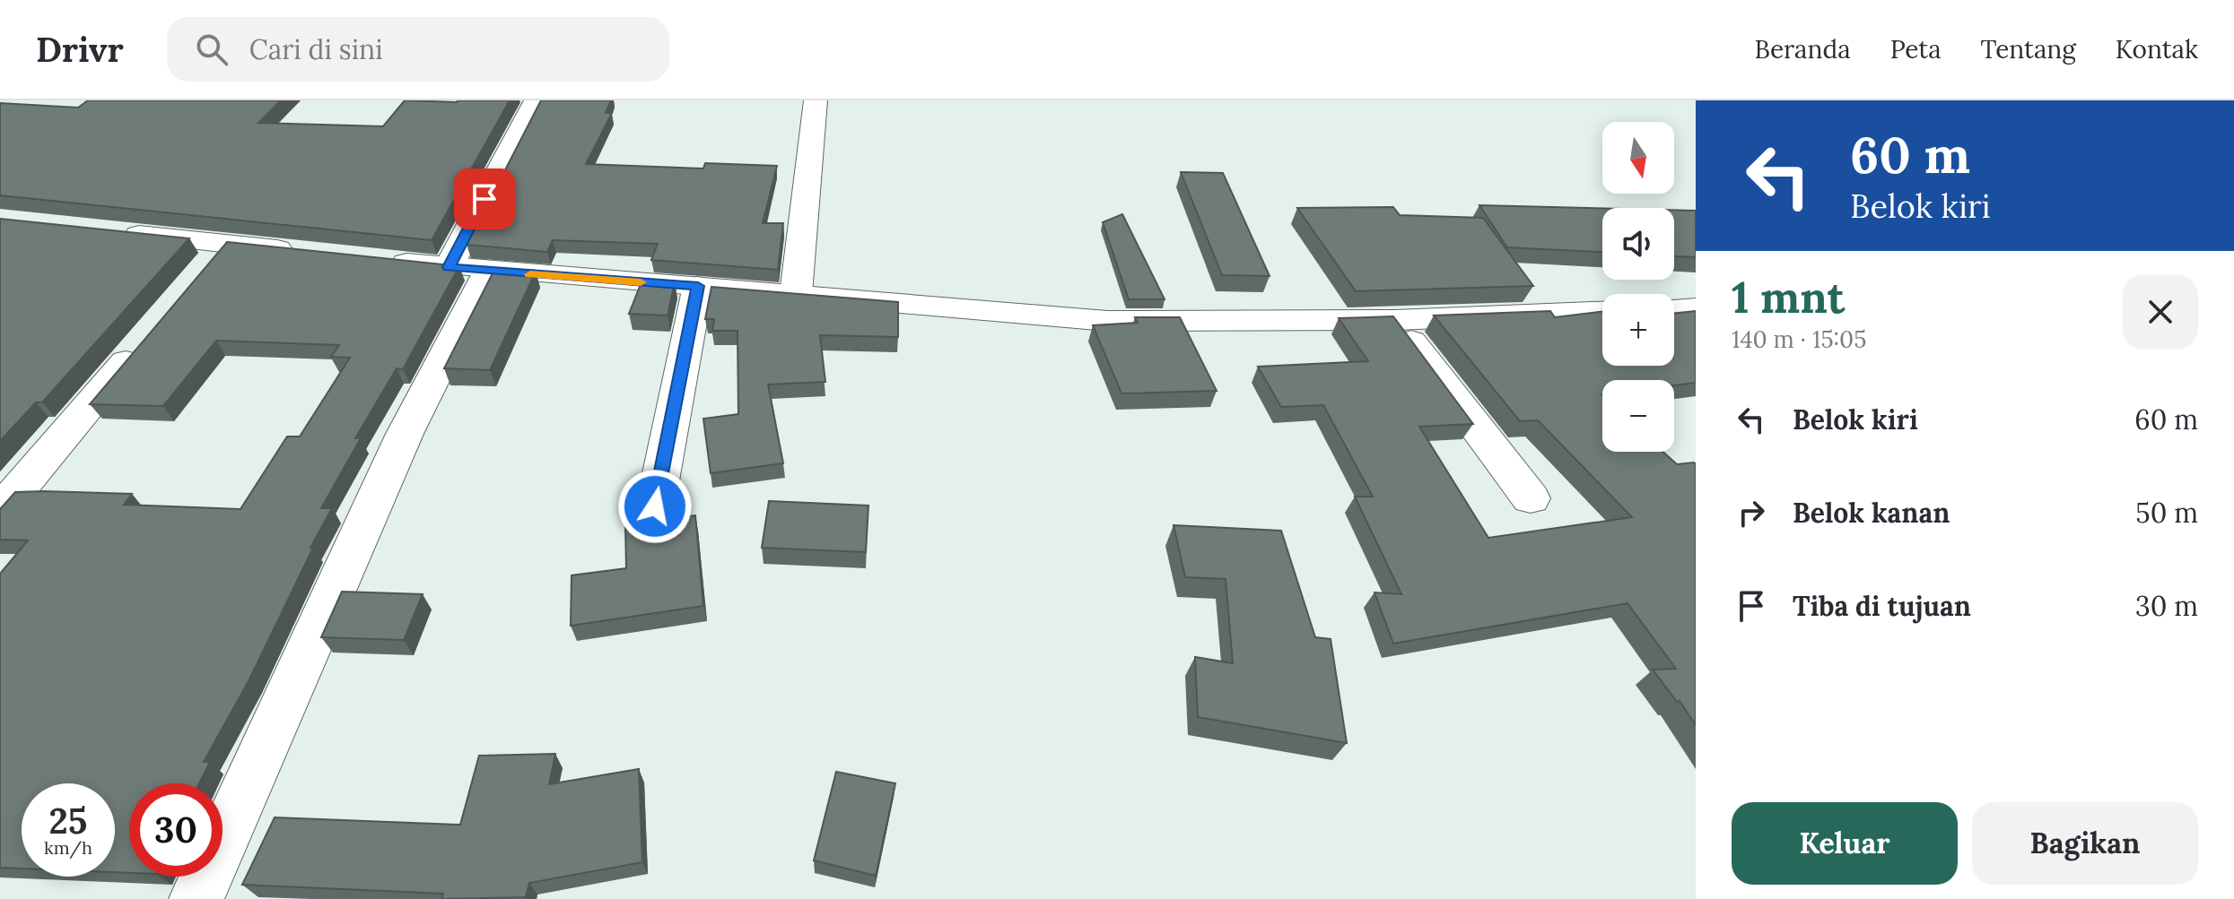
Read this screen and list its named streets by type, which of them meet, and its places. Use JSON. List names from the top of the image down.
{
  "north": "bottom",
  "page": {
    "header": "Drivr",
    "search": "Cari di sini",
    "nav": [
      "Beranda",
      "Peta",
      "Tentang",
      "Kontak"
    ],
    "turn": ["60 m", "Belok kiri"],
    "map_buttons": ["+", "−"],
    "heading": ["1 mnt", "140 m · 15:05"],
    "list": [
      {
        "name": "Belok kiri",
        "value": "60 m"
      },
      {
        "name": "Belok kanan",
        "value": "50 m"
      },
      {
        "name": "Tiba di tujuan",
        "value": "30 m"
      }
    ],
    "speed": "25 km/h",
    "limit": "30",
    "buttons": ["Keluar", "Bagikan"]
  }
}
